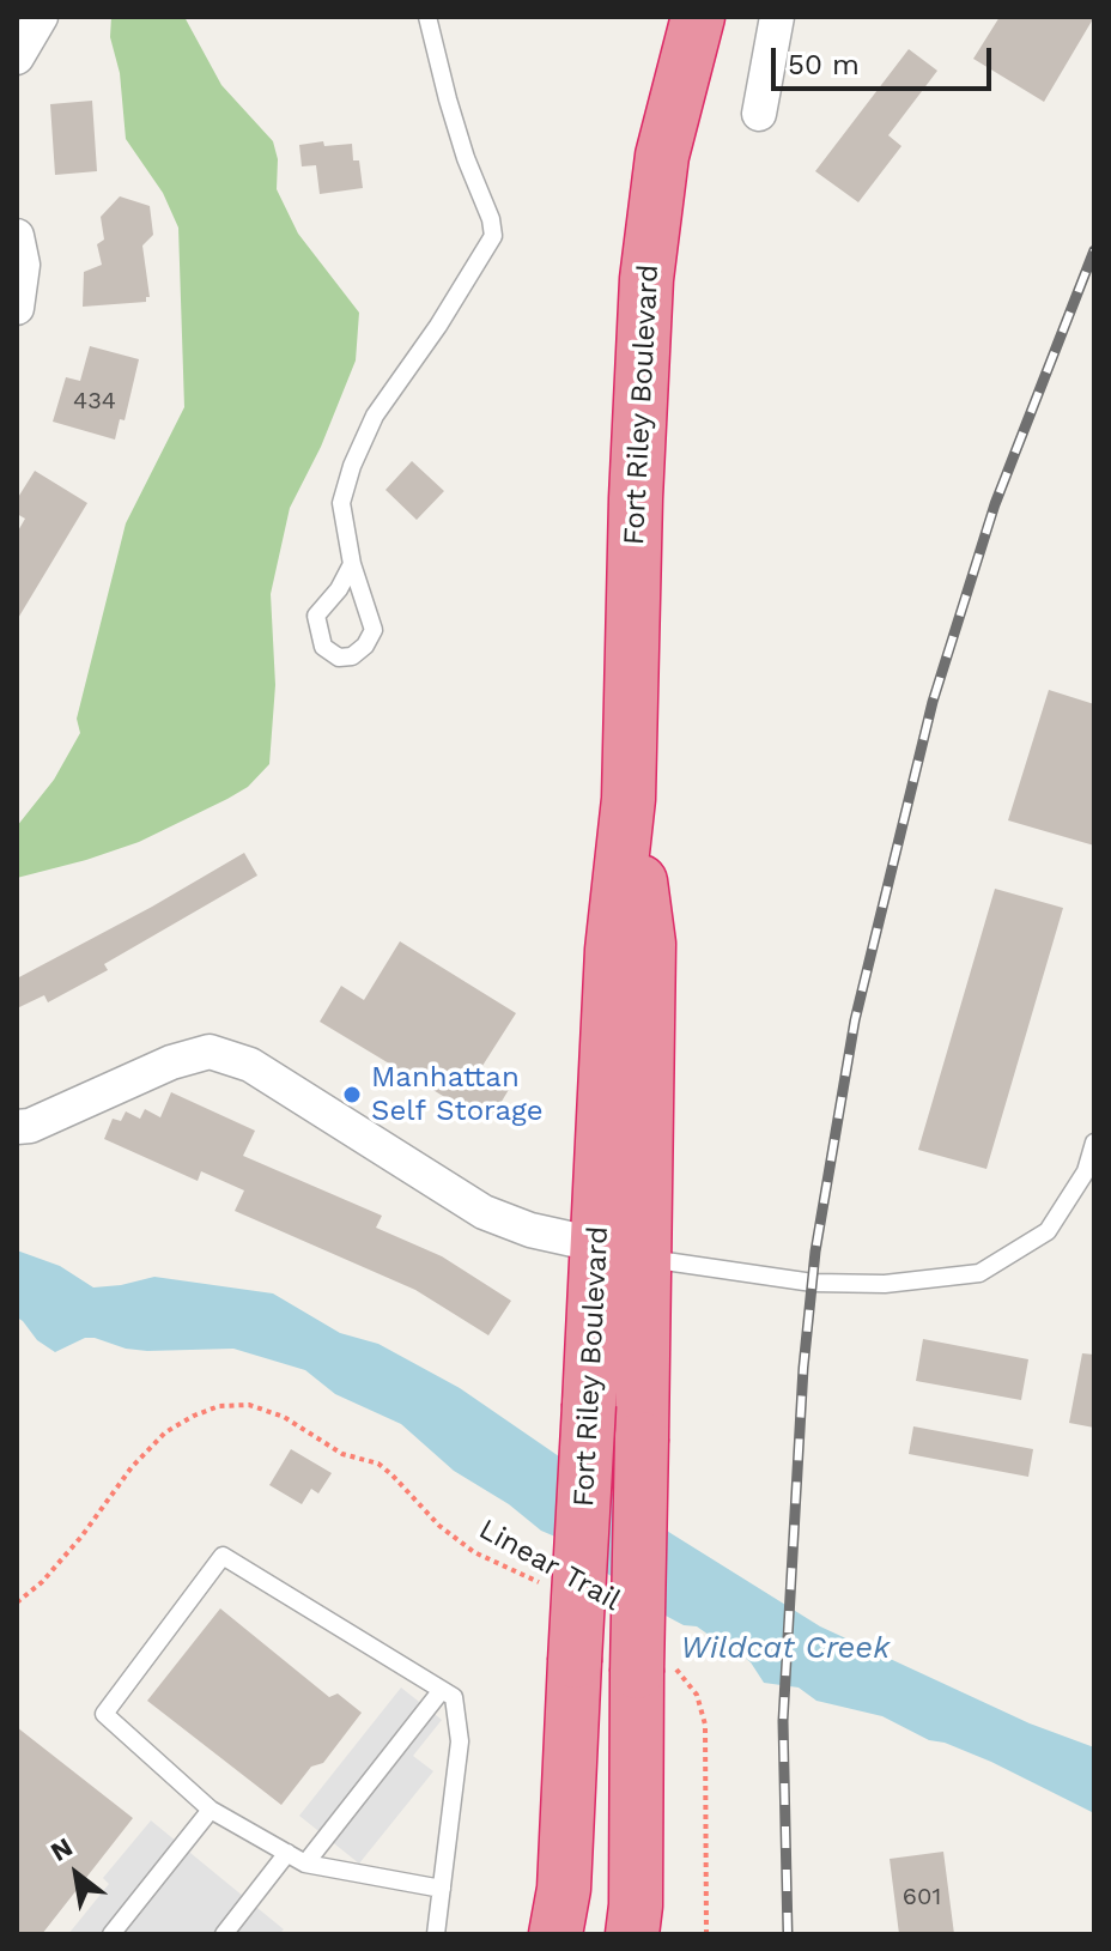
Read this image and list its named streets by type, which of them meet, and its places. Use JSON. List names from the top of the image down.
{
  "streets": {
    "highway": ["Fort Riley Boulevard"],
    "path": ["Linear Trail"]
  },
  "water": ["Wildcat Creek"],
  "places": ["Manhattan Self Storage"],
  "house_numbers": ["434", "601"],
  "scale_bar": "50 m",
  "north": "top left"
}
